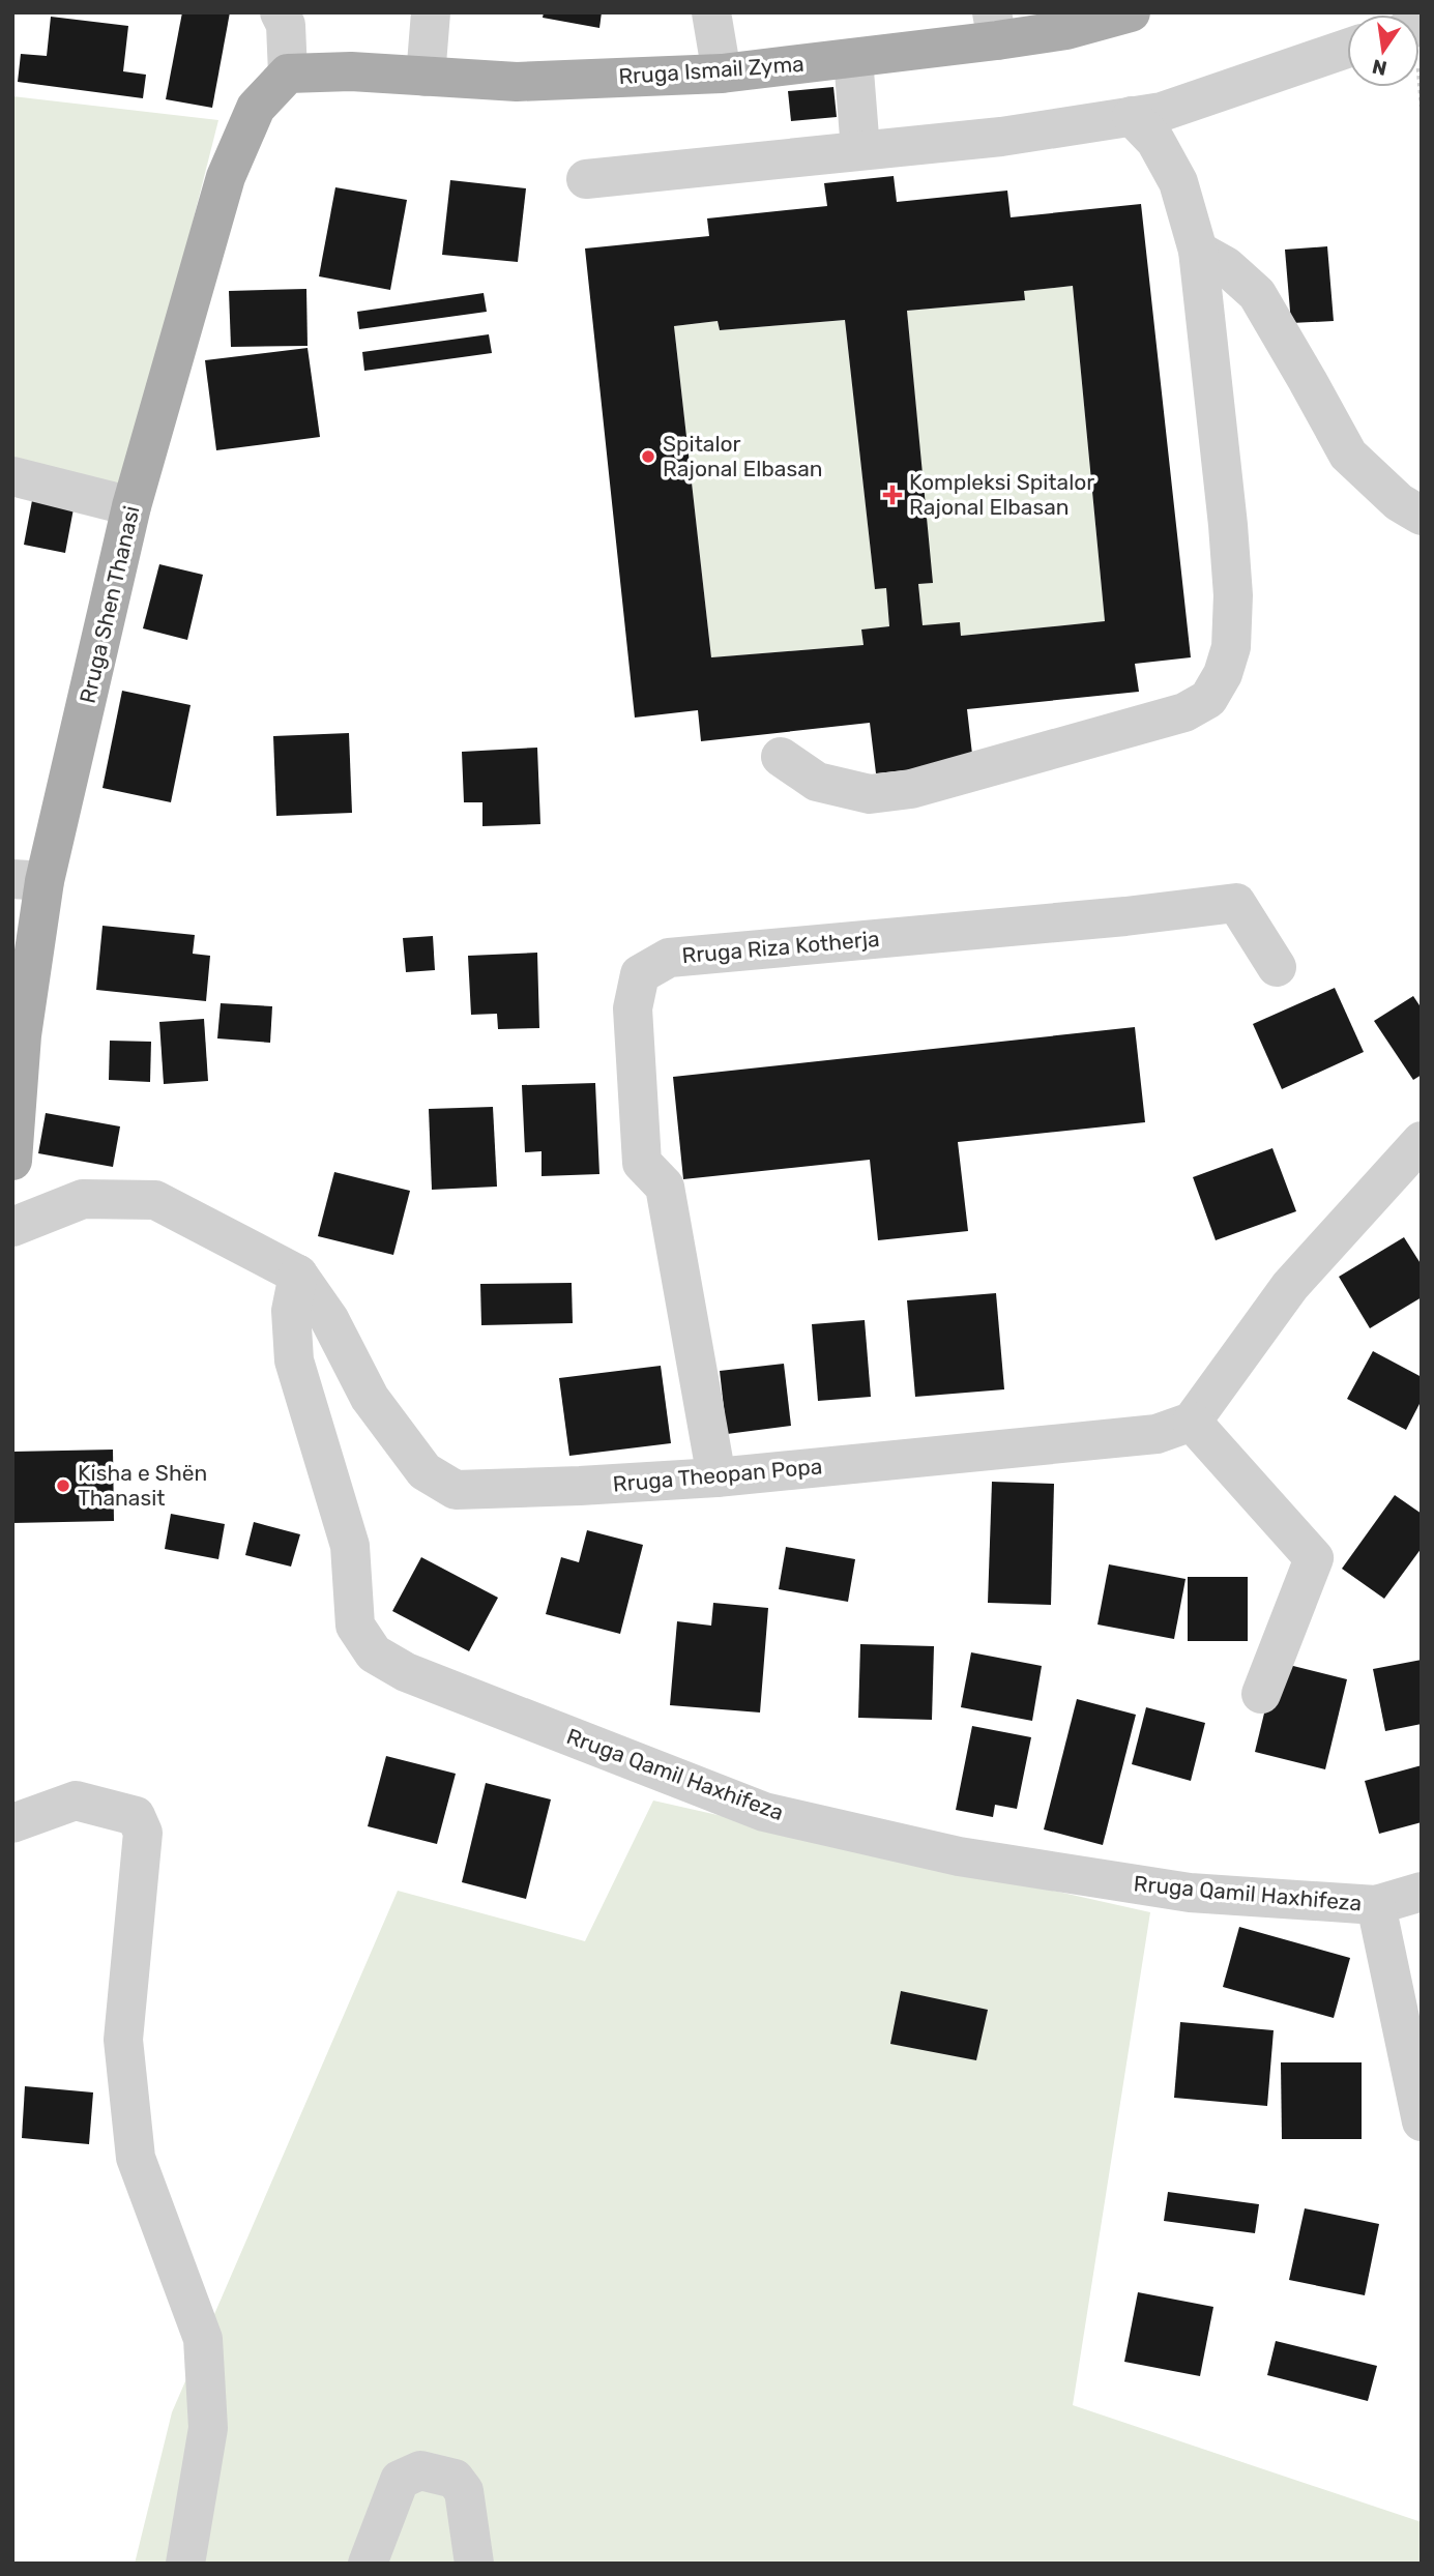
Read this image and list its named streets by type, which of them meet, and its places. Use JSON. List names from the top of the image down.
{
  "streets": {
    "main road": ["Rruga Ismail Zyma", "Rruga Shen Thanasi"],
    "street": ["Rruga Riza Kotherja", "Rruga Theopan Popa", "Rruga Qamil Haxhifeza"]
  },
  "crossings": [
    ["Rruga Ismail Zyma", "Rruga Shen Thanasi"],
    ["Rruga Riza Kotherja", "Rruga Theopan Popa"],
    ["Rruga Theopan Popa", "Rruga Qamil Haxhifeza"]
  ],
  "places": {
    "other": ["Spitalor Rajonal Elbasan", "Kisha e Shën Thanasit"],
    "health": ["Kompleksi Spitalor Rajonal Elbasan"]
  },
  "north": "bottom"
}
